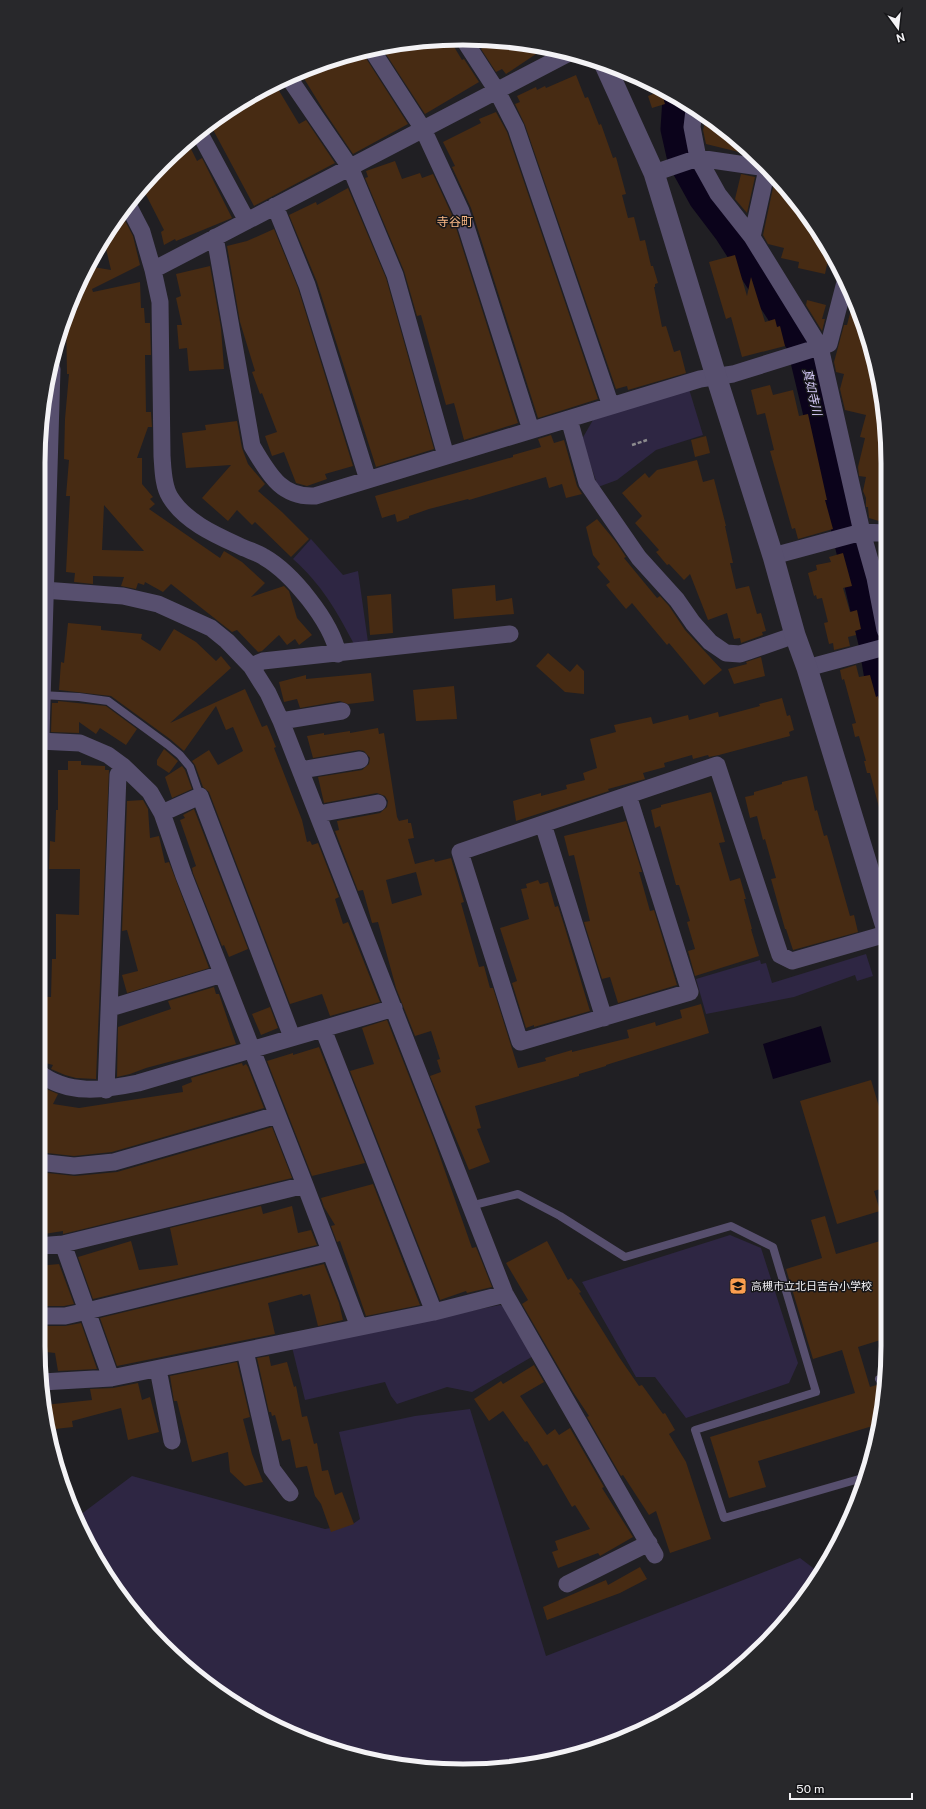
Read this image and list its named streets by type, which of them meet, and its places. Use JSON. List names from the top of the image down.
{
  "districts": ["寺谷町"],
  "water": ["真如寺川"],
  "places": {
    "school or university": ["高槻市立北日吉台小学校"]
  },
  "scale_bar": "50 m",
  "north": "bottom"
}
